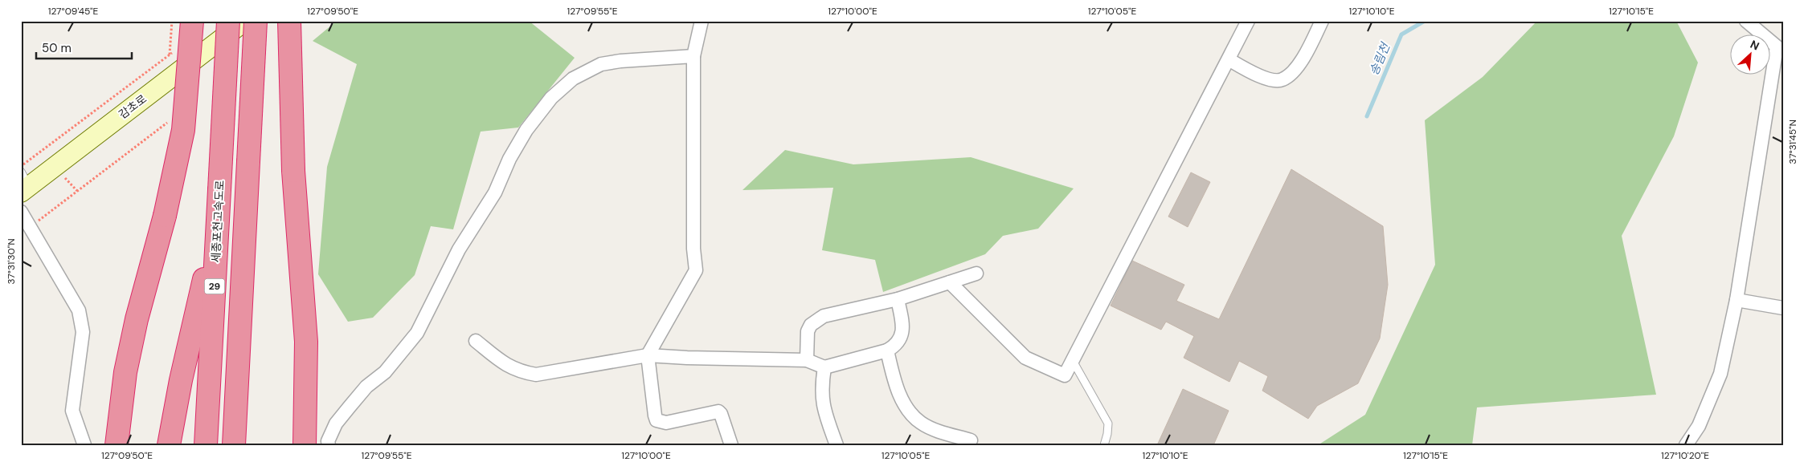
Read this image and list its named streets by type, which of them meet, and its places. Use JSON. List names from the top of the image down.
{
  "streets": {
    "highway": ["세종포천고속도로", "29"],
    "main road": ["감초로"]
  },
  "water": ["송림천"],
  "scale_bar": "50 m",
  "north": "top right",
  "coordinates": [
    "127°09'45\"E",
    "127°09'50\"E",
    "127°09'55\"E",
    "127°10'00\"E",
    "127°10'05\"E",
    "127°10'10\"E",
    "127°10'15\"E",
    "37°31'45\"N",
    "37°31'30\"N",
    "127°10'20\"E"
  ]
}
